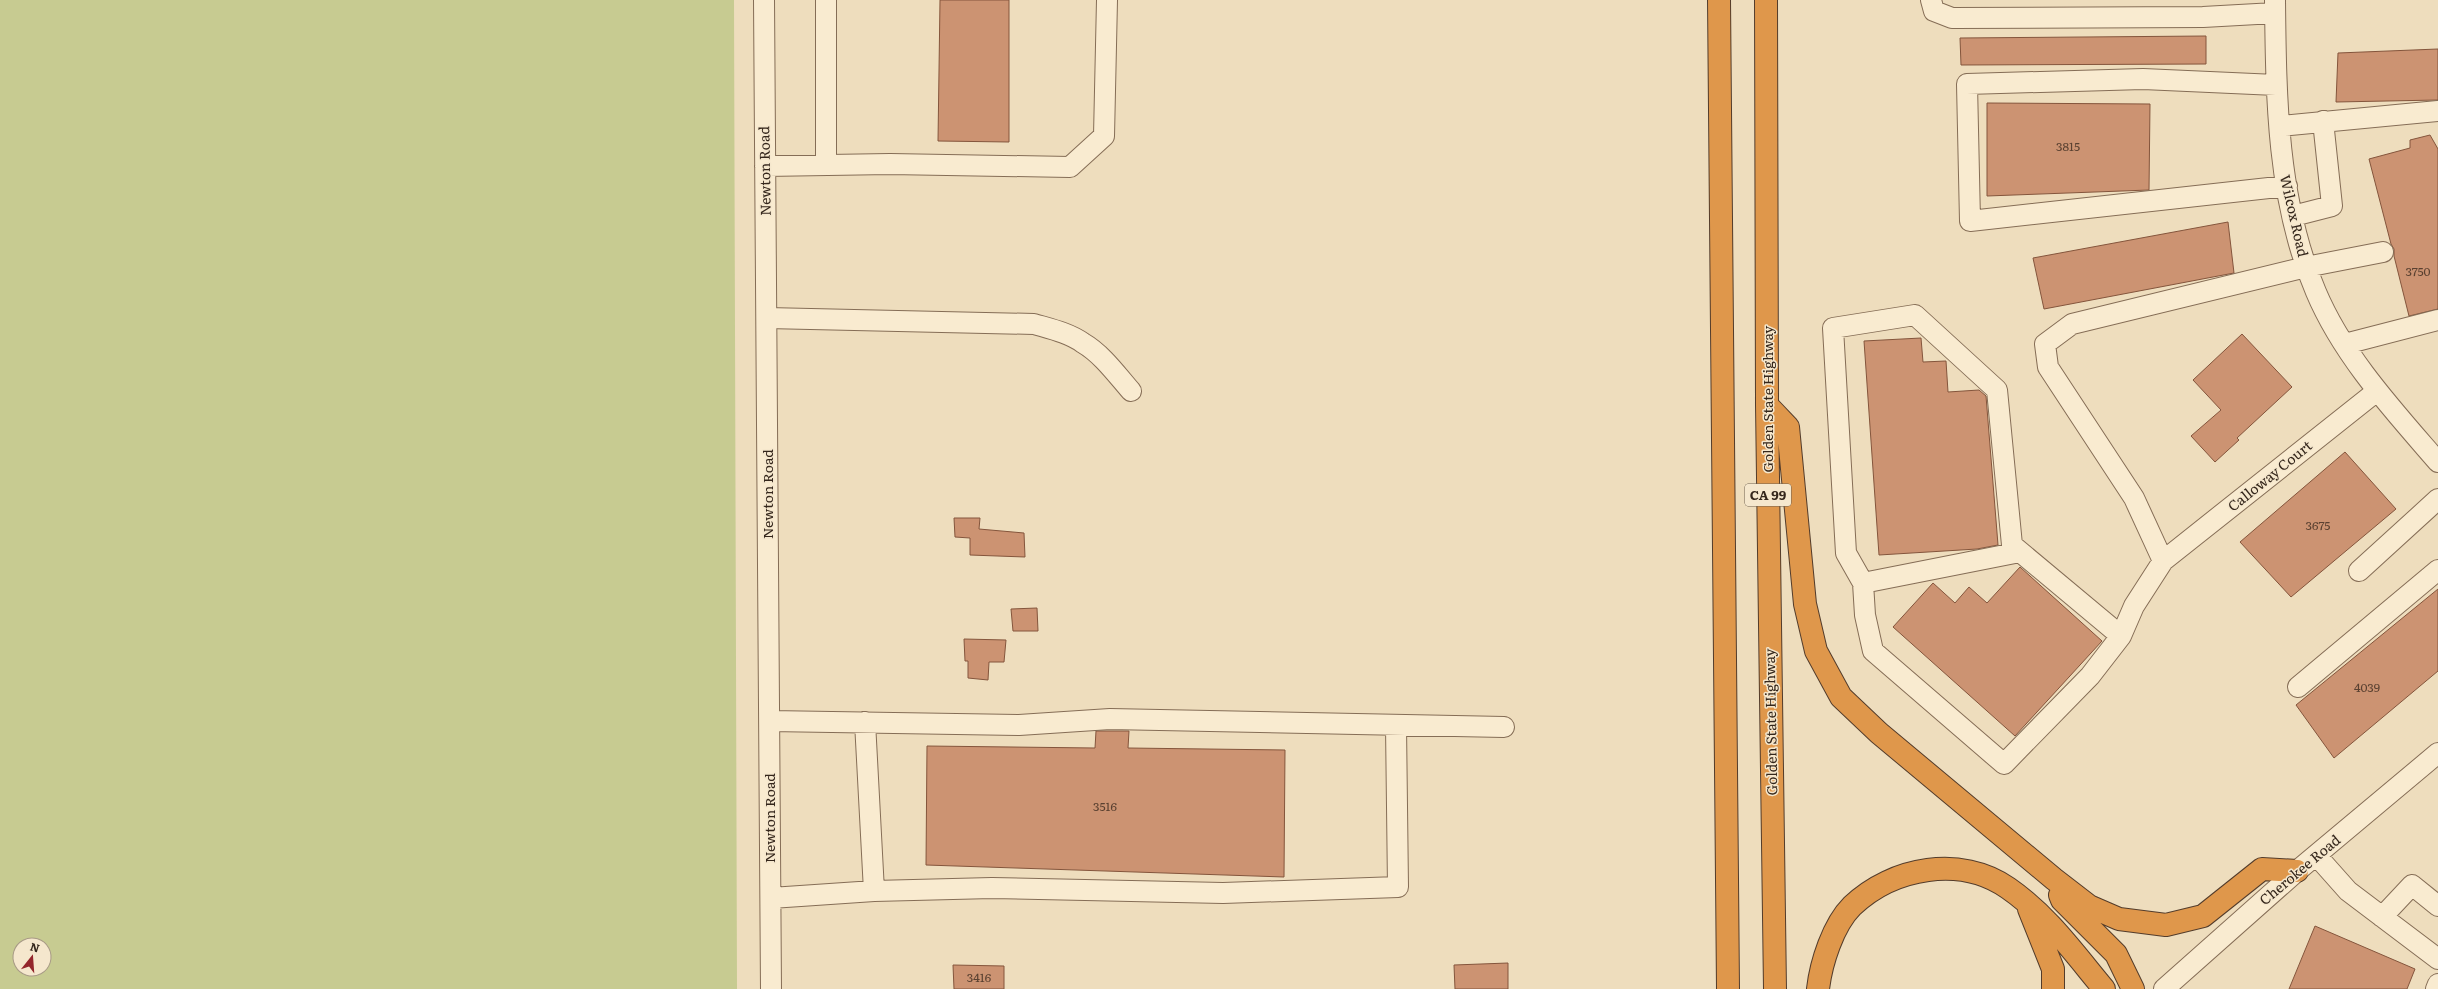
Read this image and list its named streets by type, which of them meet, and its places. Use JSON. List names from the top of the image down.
{
  "streets": {
    "highway": ["Golden State Highway", "CA 99"],
    "street": [
      "Newton Road",
      "Wilcox Road",
      "Calloway Court",
      "Cherokee Road"
    ]
  },
  "crossings": [
    ["Wilcox Road", "Calloway Court"]
  ],
  "house_numbers": [
    "3815",
    "3750",
    "3675",
    "4039",
    "3516",
    "3416"
  ],
  "north": "top"
}
